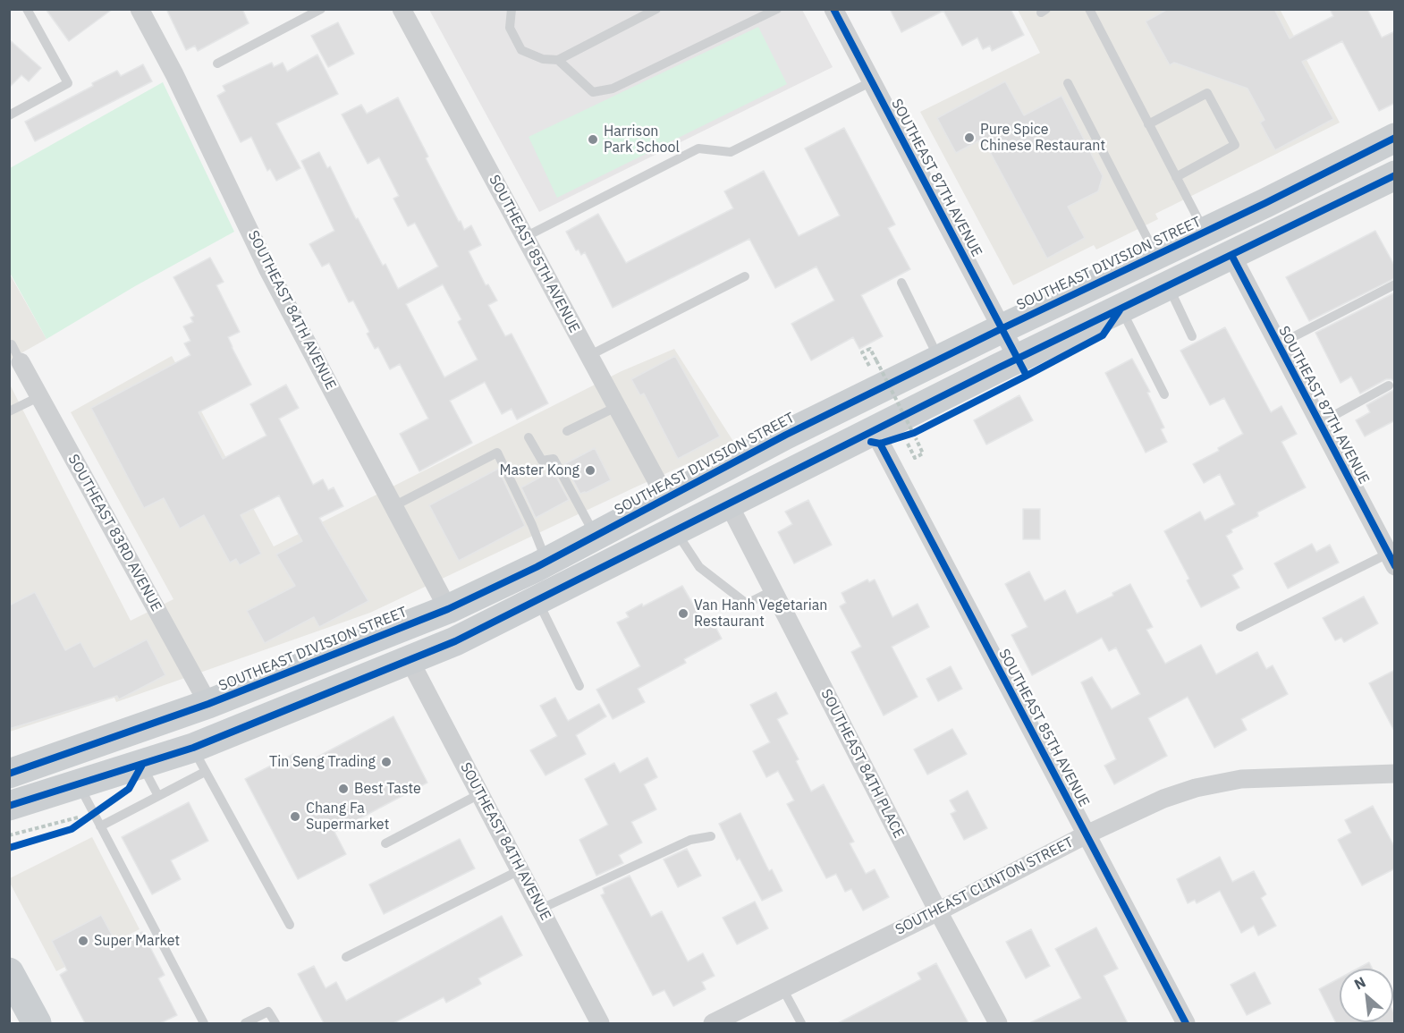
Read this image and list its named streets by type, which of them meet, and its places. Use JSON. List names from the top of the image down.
{
  "streets": {
    "main road": ["SOUTHEAST DIVISION STREET"],
    "street": [
      "SOUTHEAST 87TH AVENUE",
      "SOUTHEAST 85TH AVENUE",
      "SOUTHEAST 84TH AVENUE",
      "SOUTHEAST 83RD AVENUE",
      "SOUTHEAST 84TH PLACE",
      "SOUTHEAST CLINTON STREET"
    ]
  },
  "crossings": [
    ["SOUTHEAST 87TH AVENUE", "SOUTHEAST DIVISION STREET"],
    ["SOUTHEAST 85TH AVENUE", "SOUTHEAST DIVISION STREET"],
    ["SOUTHEAST 85TH AVENUE", "SOUTHEAST CLINTON STREET"],
    ["SOUTHEAST DIVISION STREET", "SOUTHEAST 84TH AVENUE"],
    ["SOUTHEAST DIVISION STREET", "SOUTHEAST 83RD AVENUE"],
    ["SOUTHEAST 84TH PLACE", "SOUTHEAST CLINTON STREET"]
  ],
  "places": [
    "Pure Spice Chinese Restaurant",
    "Harrison Park School",
    "Master Kong",
    "Van Hanh Vegetarian Restaurant",
    "Tin Seng Trading",
    "Best Taste",
    "Chang Fa Supermarket",
    "Super Market"
  ],
  "north": "top left"
}
